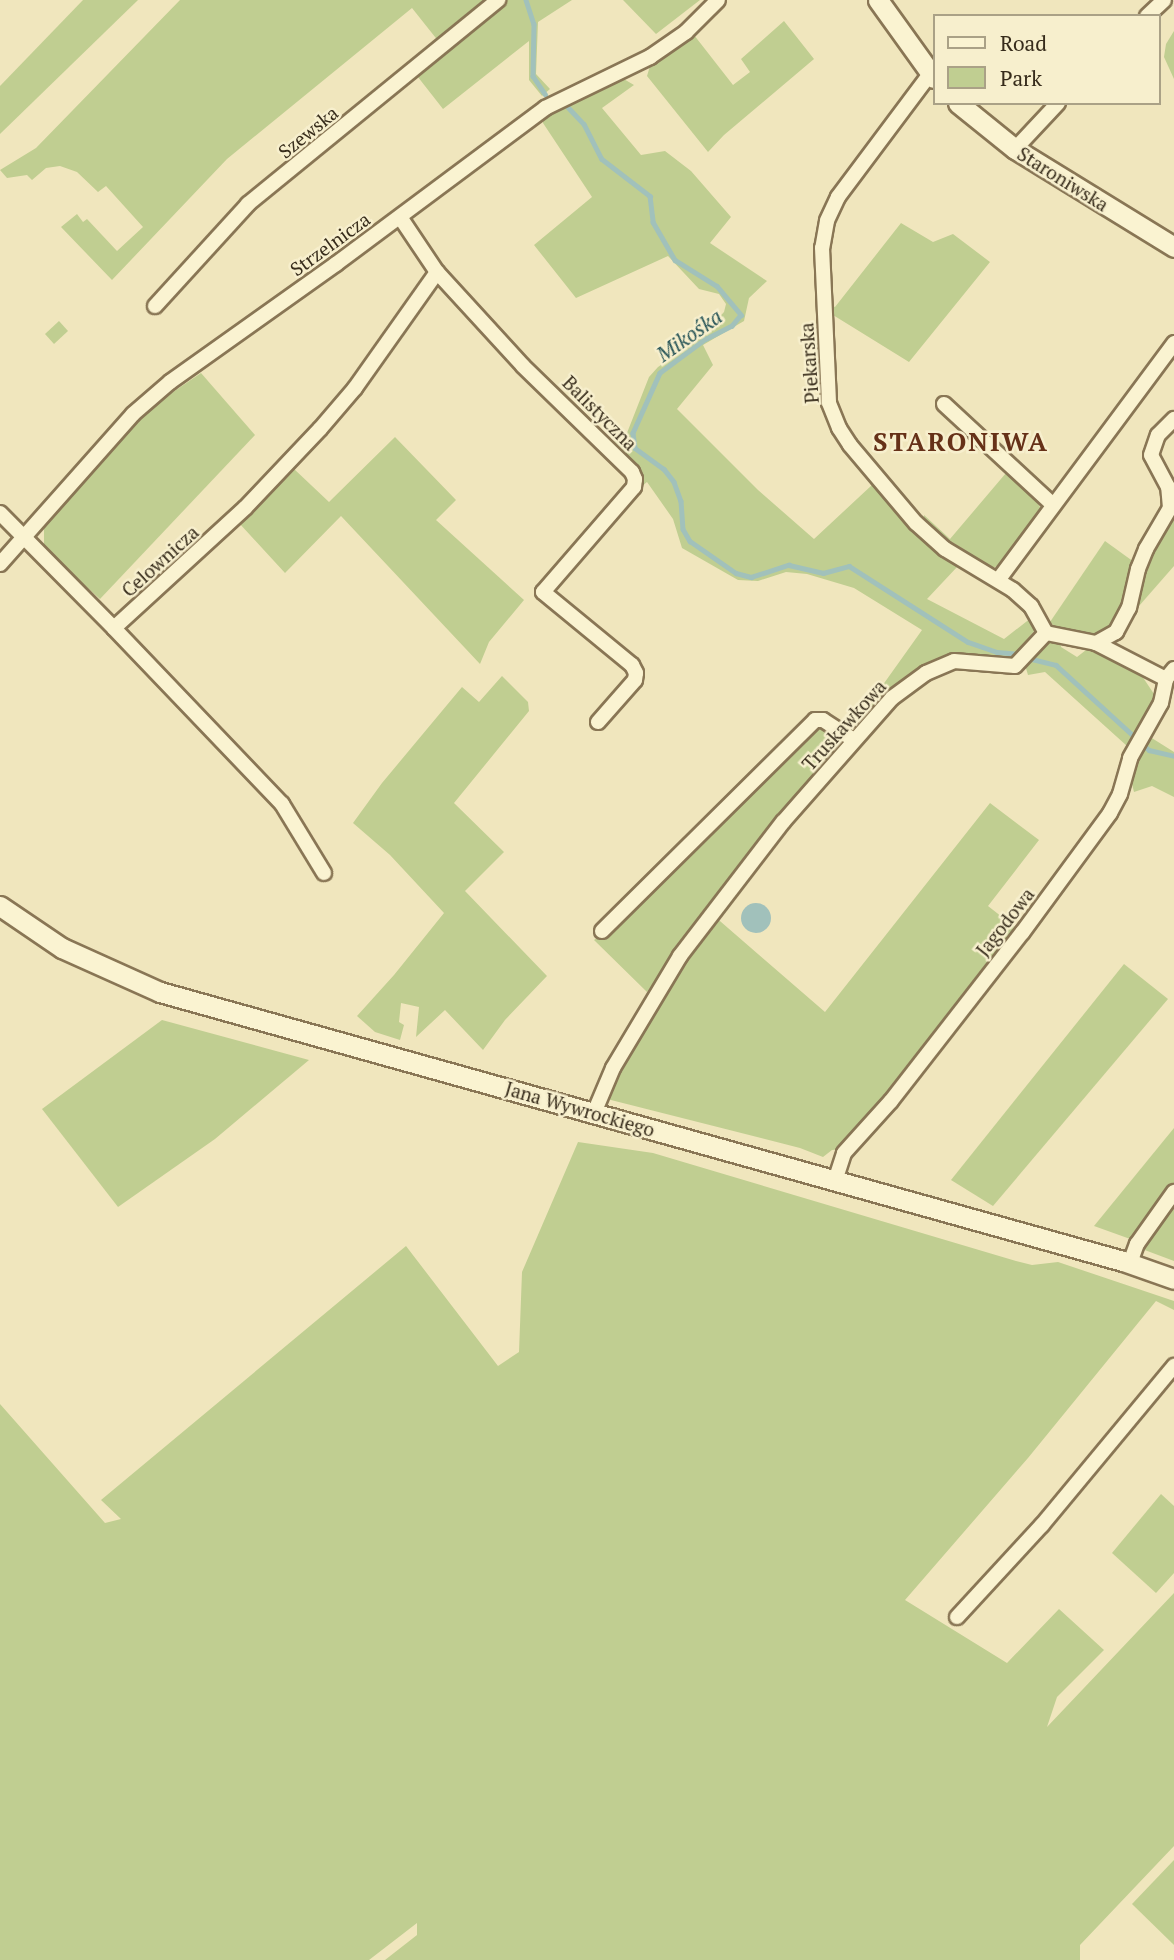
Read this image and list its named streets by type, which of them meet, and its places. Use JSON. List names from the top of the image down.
{
  "streets": {
    "street": [
      "Szewska",
      "Staroniwska",
      "Strzelnicza",
      "Piekarska",
      "Balistyczna",
      "Celownicza",
      "Truskawkowa",
      "Jagodowa",
      "Jana Wywrockiego"
    ]
  },
  "crossings": [
    ["Strzelnicza", "Balistyczna"],
    ["Piekarska", "Truskawkowa"],
    ["Balistyczna", "Celownicza"],
    ["Truskawkowa", "Jana Wywrockiego"],
    ["Jagodowa", "Jana Wywrockiego"]
  ],
  "districts": ["STARONIWA"],
  "water": ["Mikośka"],
  "legend": ["Road", "Park"]
}
